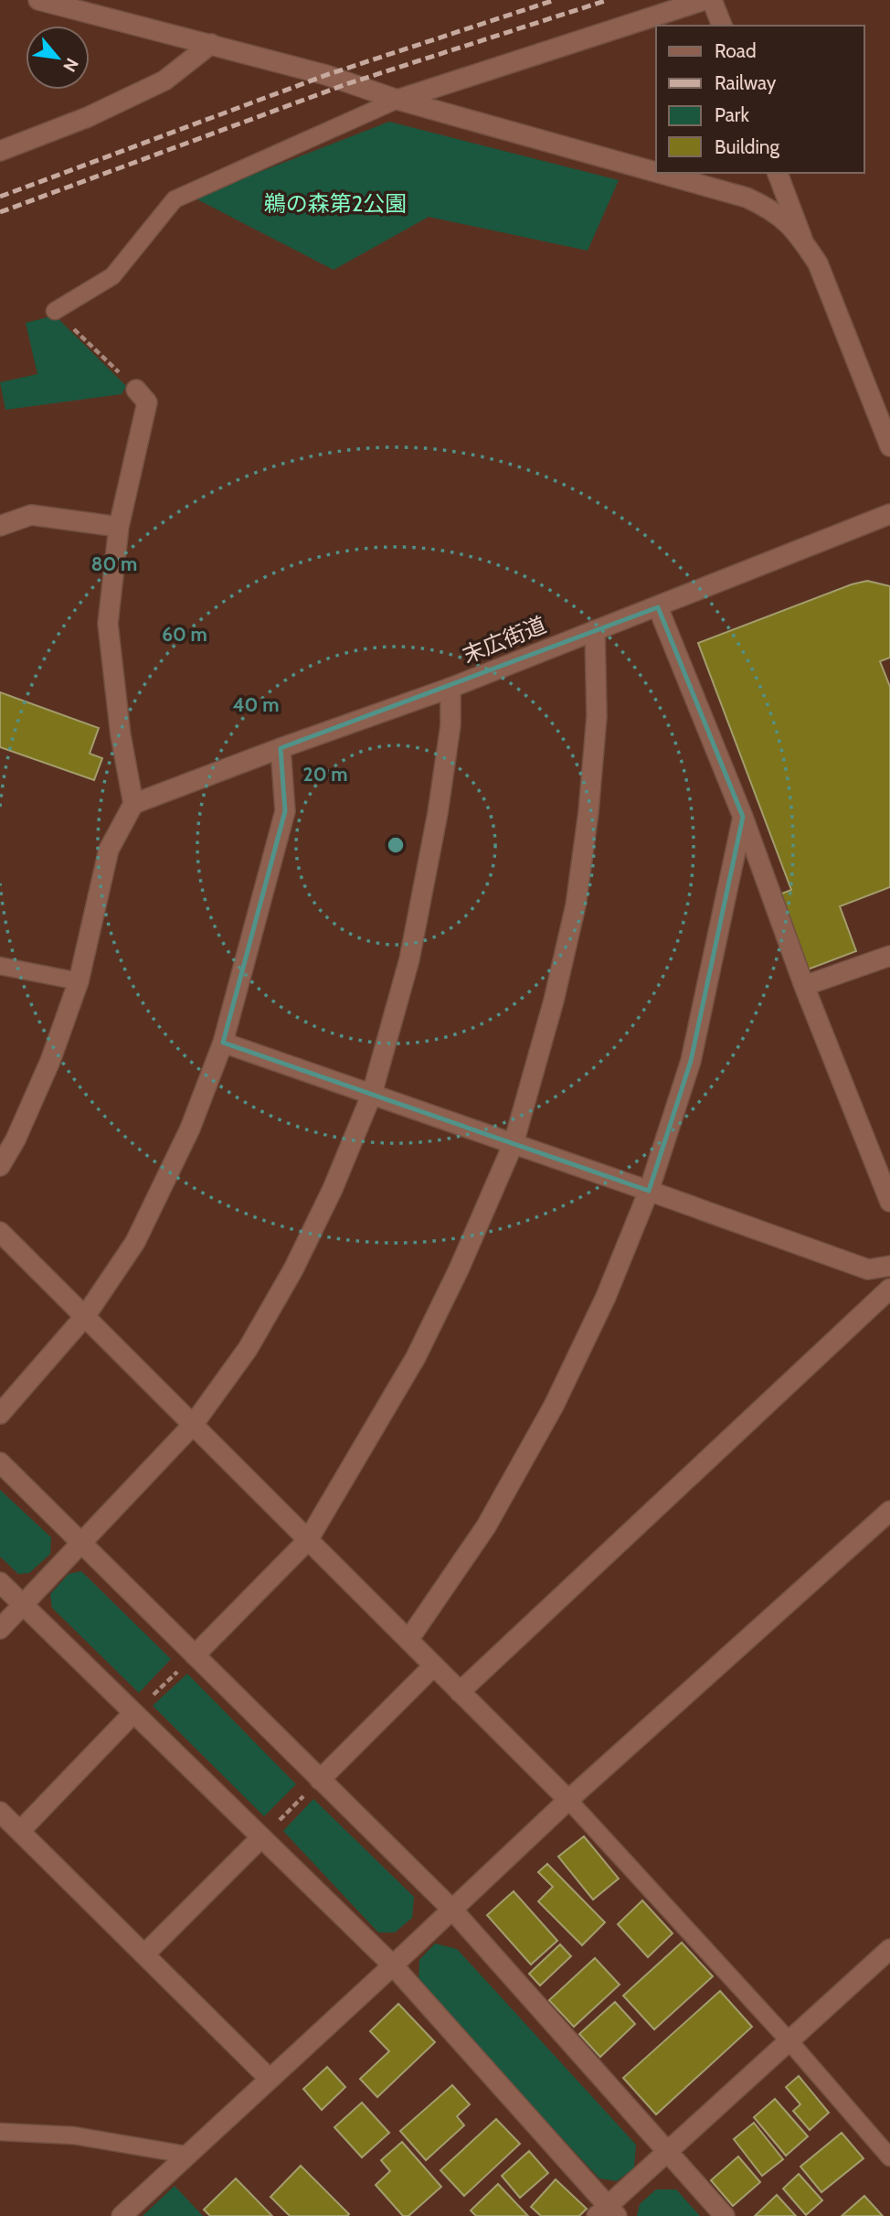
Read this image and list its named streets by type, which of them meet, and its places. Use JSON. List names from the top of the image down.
{
  "streets": {
    "street": ["末広街道"]
  },
  "parks": ["鵜の森第2公園"],
  "legend": [
    "Road",
    "Railway",
    "Park",
    "Building"
  ],
  "north": "bottom right",
  "rings": [
    "80 m",
    "60 m",
    "40 m",
    "20 m"
  ]
}
